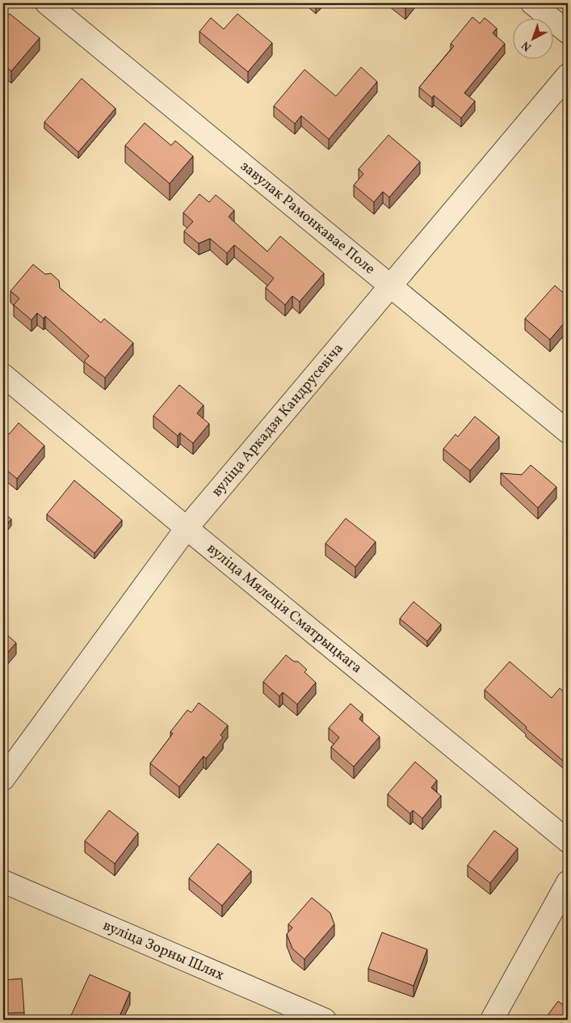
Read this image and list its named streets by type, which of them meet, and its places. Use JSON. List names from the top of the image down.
{
  "streets": {
    "street": [
      "завулак Рамонкавае Поле",
      "вуліца Аркадзя Кандрусевіча",
      "вуліца Мялеція Сматрыцкага",
      "вуліца Зорны Шлях"
    ]
  },
  "crossings": [
    ["завулак Рамонкавае Поле", "вуліца Аркадзя Кандрусевіча"],
    ["вуліца Аркадзя Кандрусевіча", "вуліца Мялеція Сматрыцкага"]
  ],
  "north": "bottom left"
}
